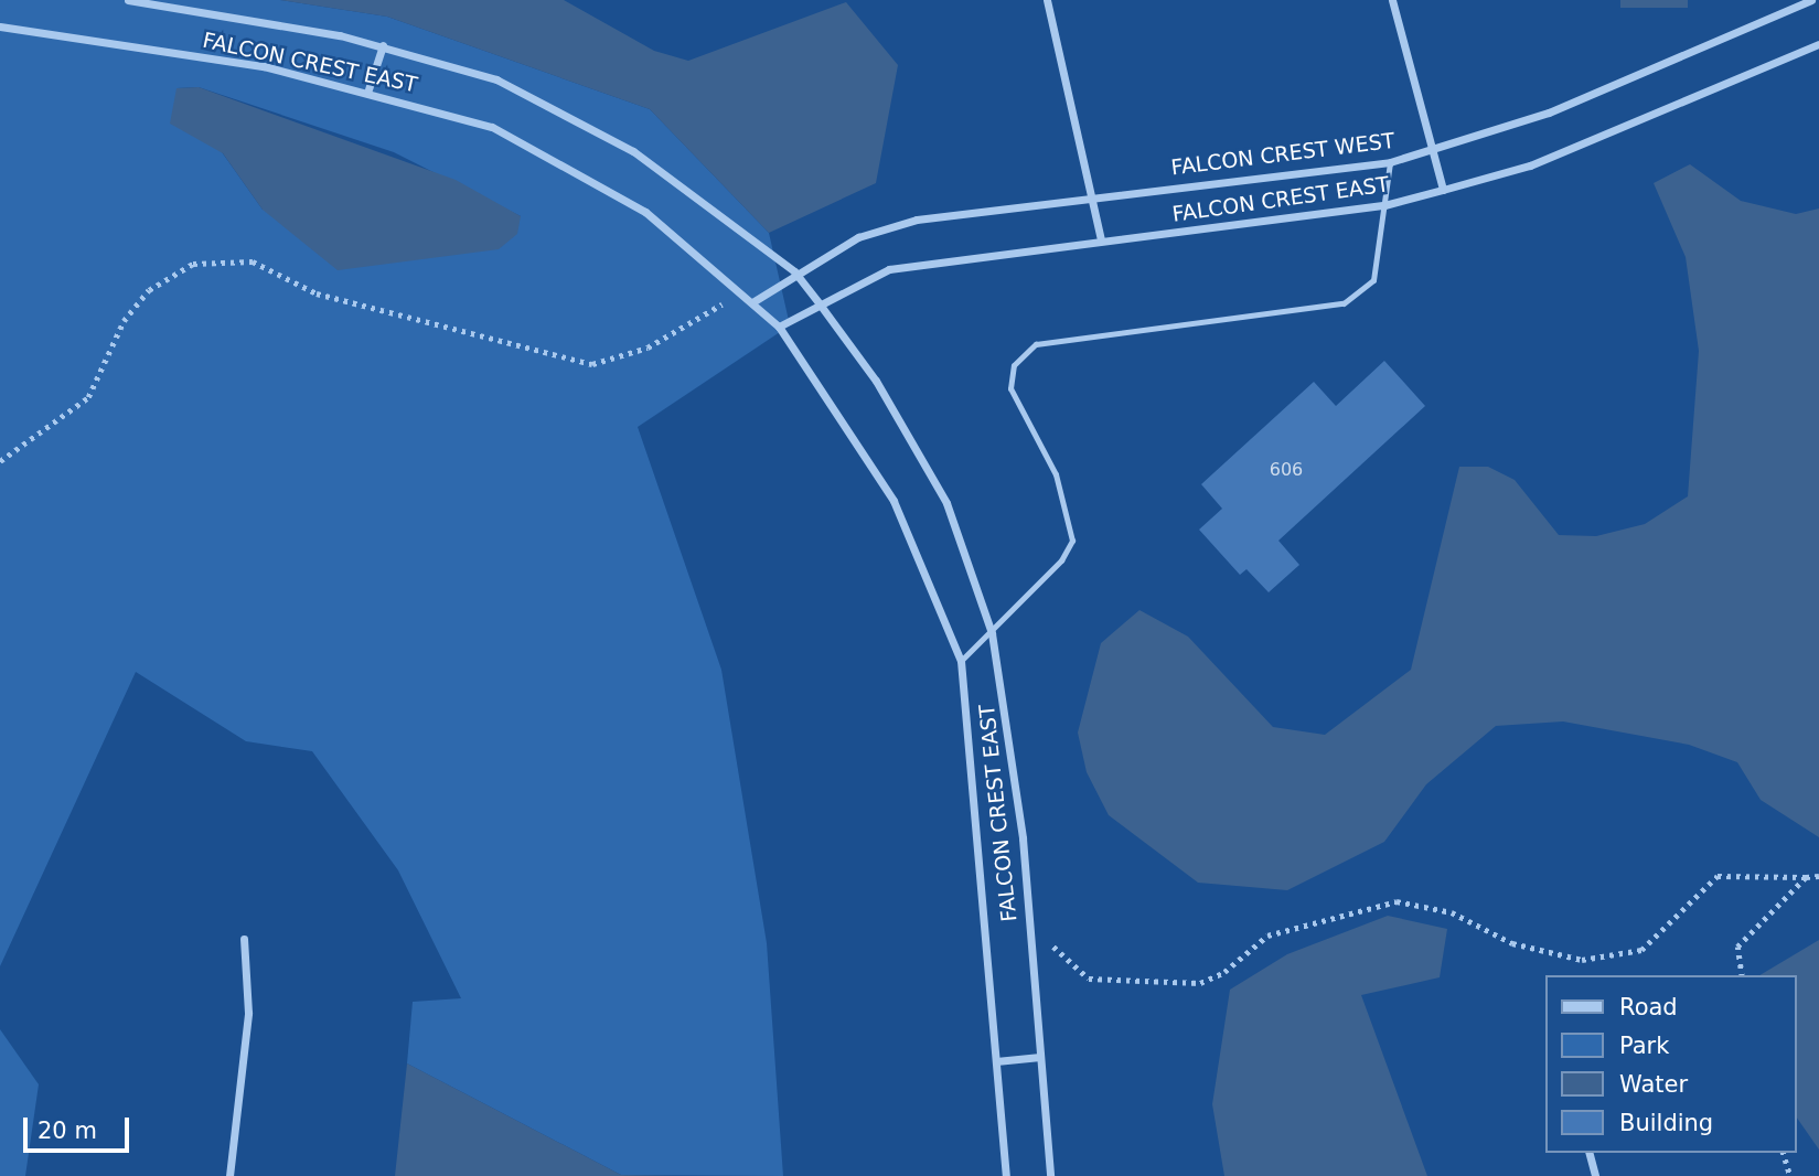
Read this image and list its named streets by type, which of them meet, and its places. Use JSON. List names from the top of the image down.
{
  "streets": {
    "street": ["FALCON CREST EAST", "FALCON CREST WEST"]
  },
  "crossings": [
    ["FALCON CREST EAST", "FALCON CREST WEST"]
  ],
  "house_numbers": ["606"],
  "legend": [
    "Road",
    "Park",
    "Water",
    "Building"
  ],
  "scale_bar": "20 m"
}
